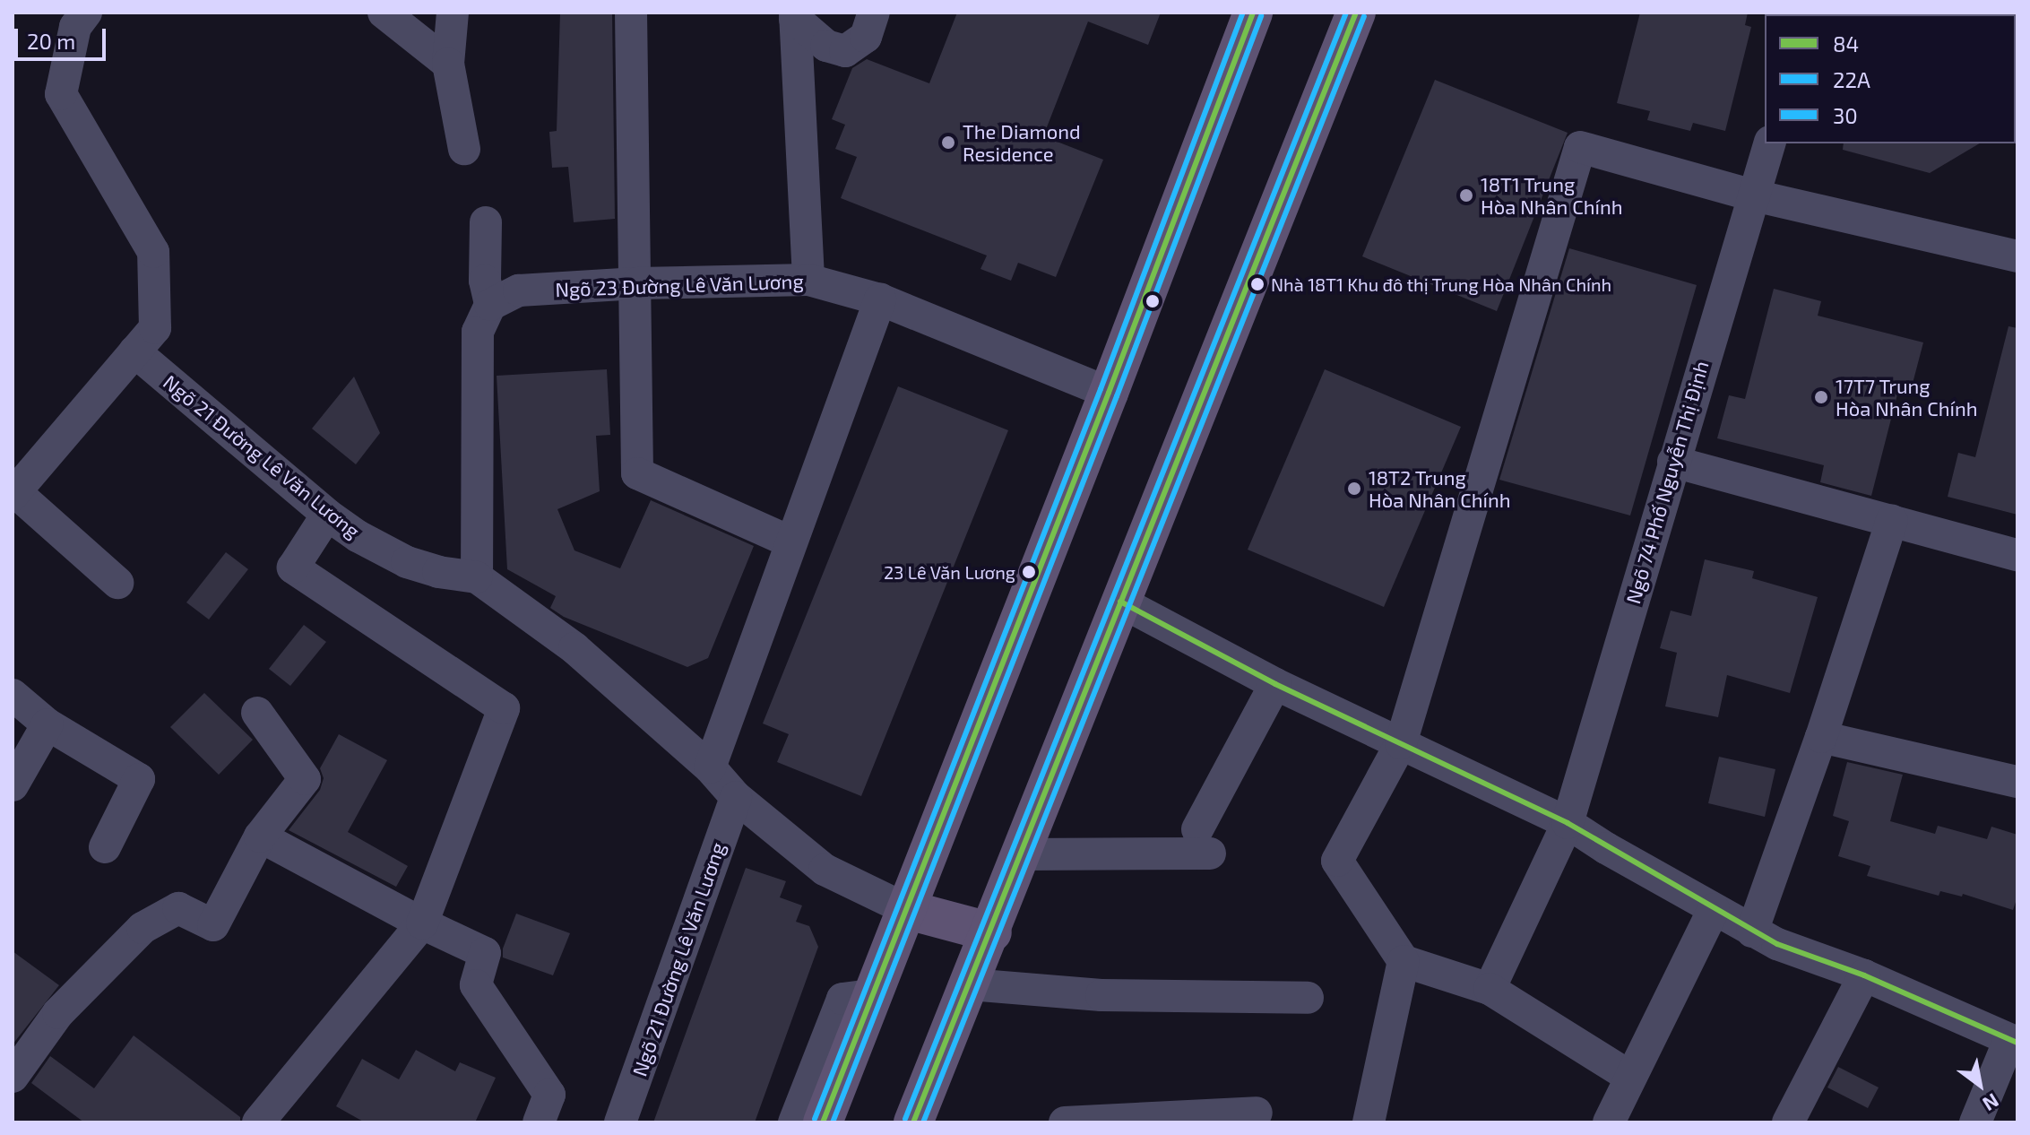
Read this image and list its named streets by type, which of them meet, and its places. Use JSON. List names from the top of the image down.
{
  "streets": {
    "street": ["Ngõ 23 Đường Lê Văn Lương", "Ngõ 21 Đường Lê Văn Lương", "Ngõ 74 Phố Nguyễn Thị Định"]
  },
  "places": [
    "The Diamond Residence",
    "18T1 Trung Hòa Nhân Chính",
    "Nhà 18T1 Khu đô thị Trung Hòa Nhân Chính",
    "17T7 Trung Hòa Nhân Chính",
    "18T2 Trung Hòa Nhân Chính",
    "23 Lê Văn Lương"
  ],
  "lines": ["transit line 84", "transit line 30", "transit line 22A"],
  "legend": ["84", "22A", "30"],
  "scale_bar": "20 m",
  "north": "bottom right"
}
